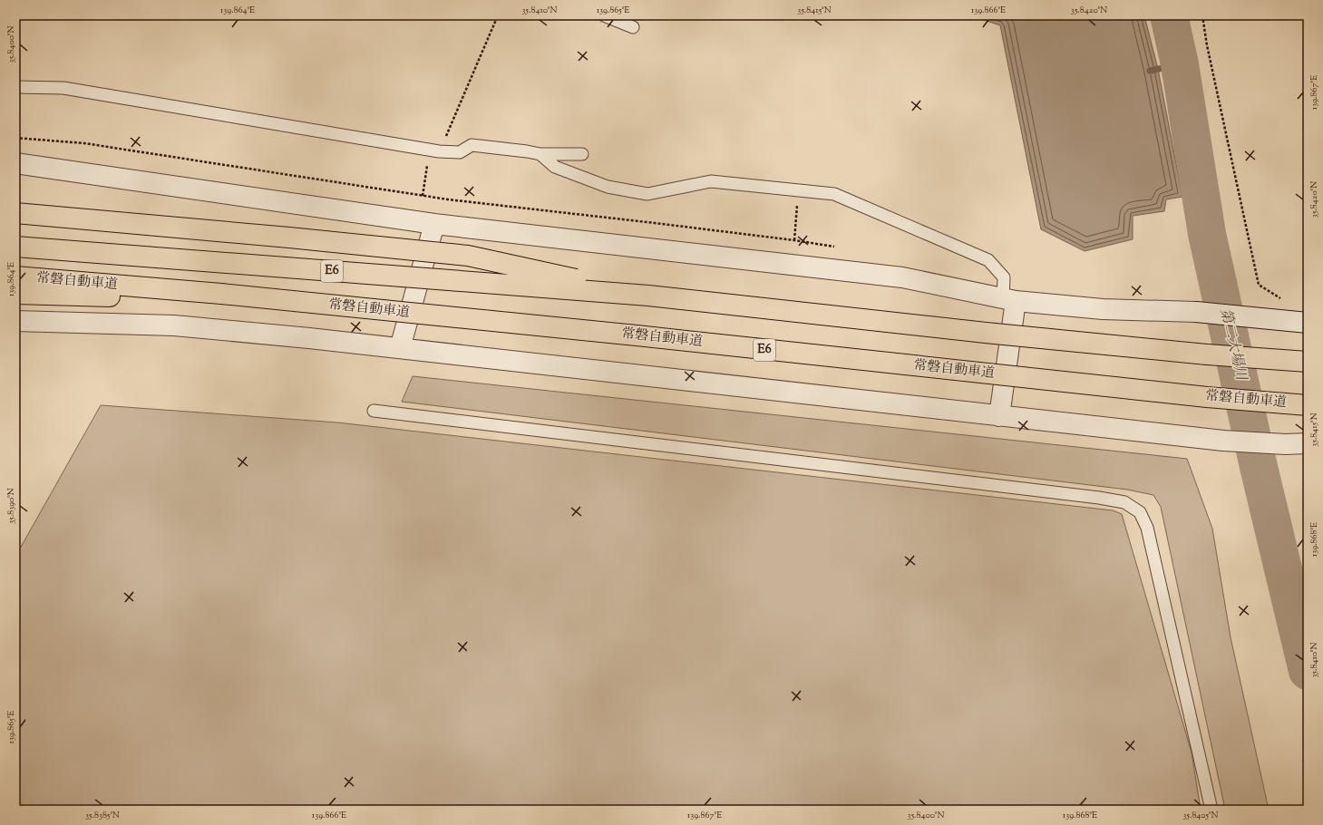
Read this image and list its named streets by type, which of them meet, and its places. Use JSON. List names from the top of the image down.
{
  "streets": {
    "highway": ["E6", "常磐自動車道"]
  },
  "water": ["第二大場川"],
  "coordinates": [
    "139.864°E",
    "35.8410°N",
    "139.865°E",
    "35.8415°N",
    "139.866°E",
    "35.8420°N",
    "35.8400°N",
    "139.867°E",
    "35.8390°N",
    "139.868°E",
    "35.8385°N",
    "35.8405°N"
  ]
}
